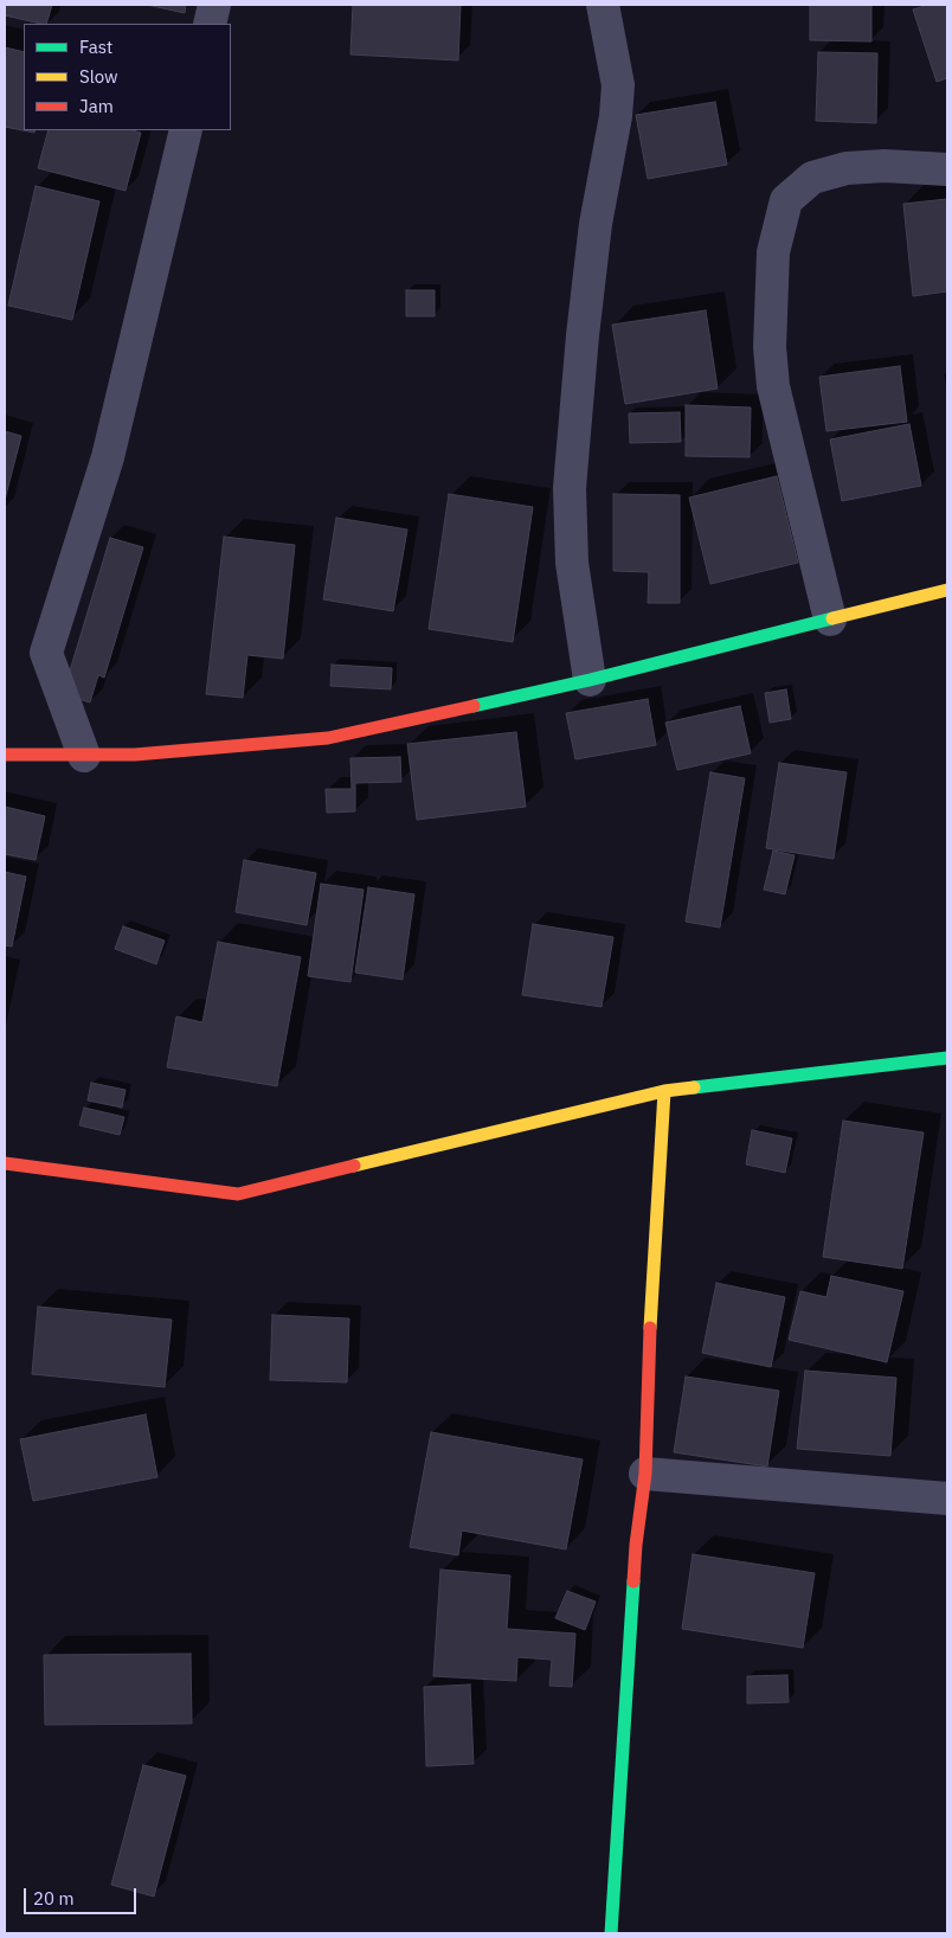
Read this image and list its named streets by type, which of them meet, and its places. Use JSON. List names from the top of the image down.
{
  "legend": ["Fast", "Slow", "Jam"],
  "scale_bar": "20 m"
}
